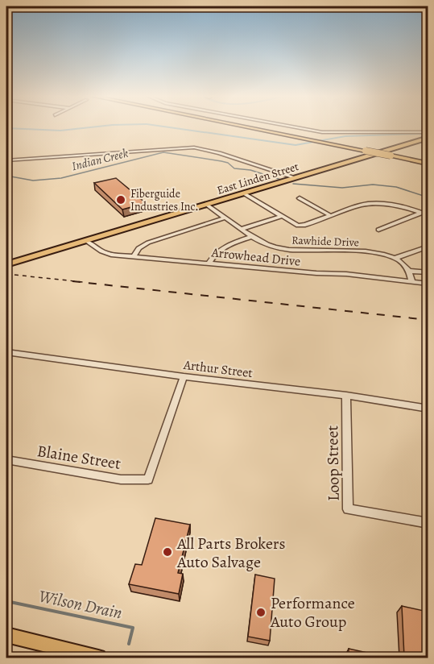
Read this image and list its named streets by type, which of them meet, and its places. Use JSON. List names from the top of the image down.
{
  "streets": {
    "main road": ["East Linden Street"],
    "street": [
      "Rawhide Drive",
      "Arrowhead Drive",
      "Arthur Street",
      "Blaine Street",
      "Loop Street"
    ]
  },
  "crossings": [
    ["East Linden Street", "Rawhide Drive"],
    ["East Linden Street", "Arrowhead Drive"],
    ["Arthur Street", "Blaine Street"],
    ["Arthur Street", "Loop Street"]
  ],
  "water": ["Indian Creek", "Wilson Drain"],
  "places": ["Fiberguide Industries Inc.", "All Parts Brokers Auto Salvage", "Performance Auto Group"]
}
